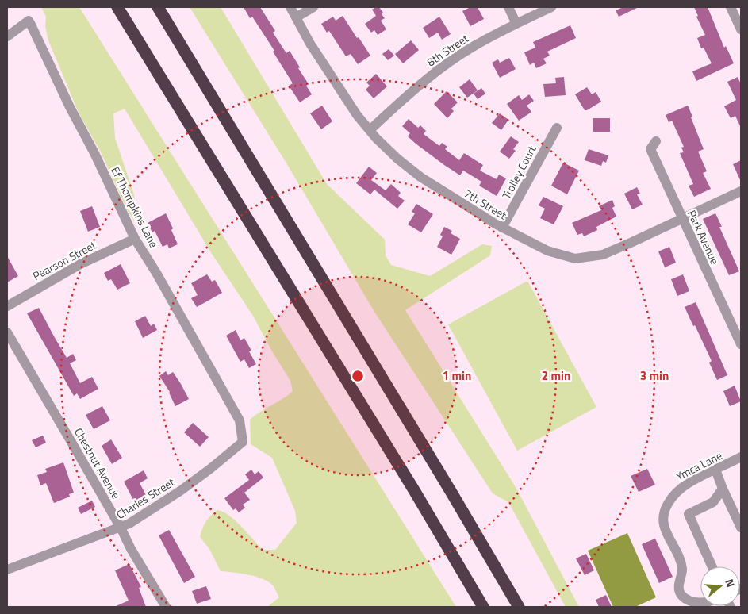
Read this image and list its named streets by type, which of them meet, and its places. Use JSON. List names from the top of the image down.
{
  "streets": {
    "street": [
      "8th Street",
      "Trolley Court",
      "7th Street",
      "Ef Thompkins Lane",
      "Park Avenue",
      "Pearson Street",
      "Chestnut Avenue",
      "Ymca Lane",
      "Charles Street"
    ]
  },
  "crossings": [
    ["8th Street", "7th Street"],
    ["Trolley Court", "7th Street"],
    ["7th Street", "Park Avenue"],
    ["Ef Thompkins Lane", "Pearson Street"],
    ["Ef Thompkins Lane", "Charles Street"],
    ["Chestnut Avenue", "Charles Street"]
  ],
  "north": "right",
  "rings": ["1 min", "2 min", "3 min"]
}
